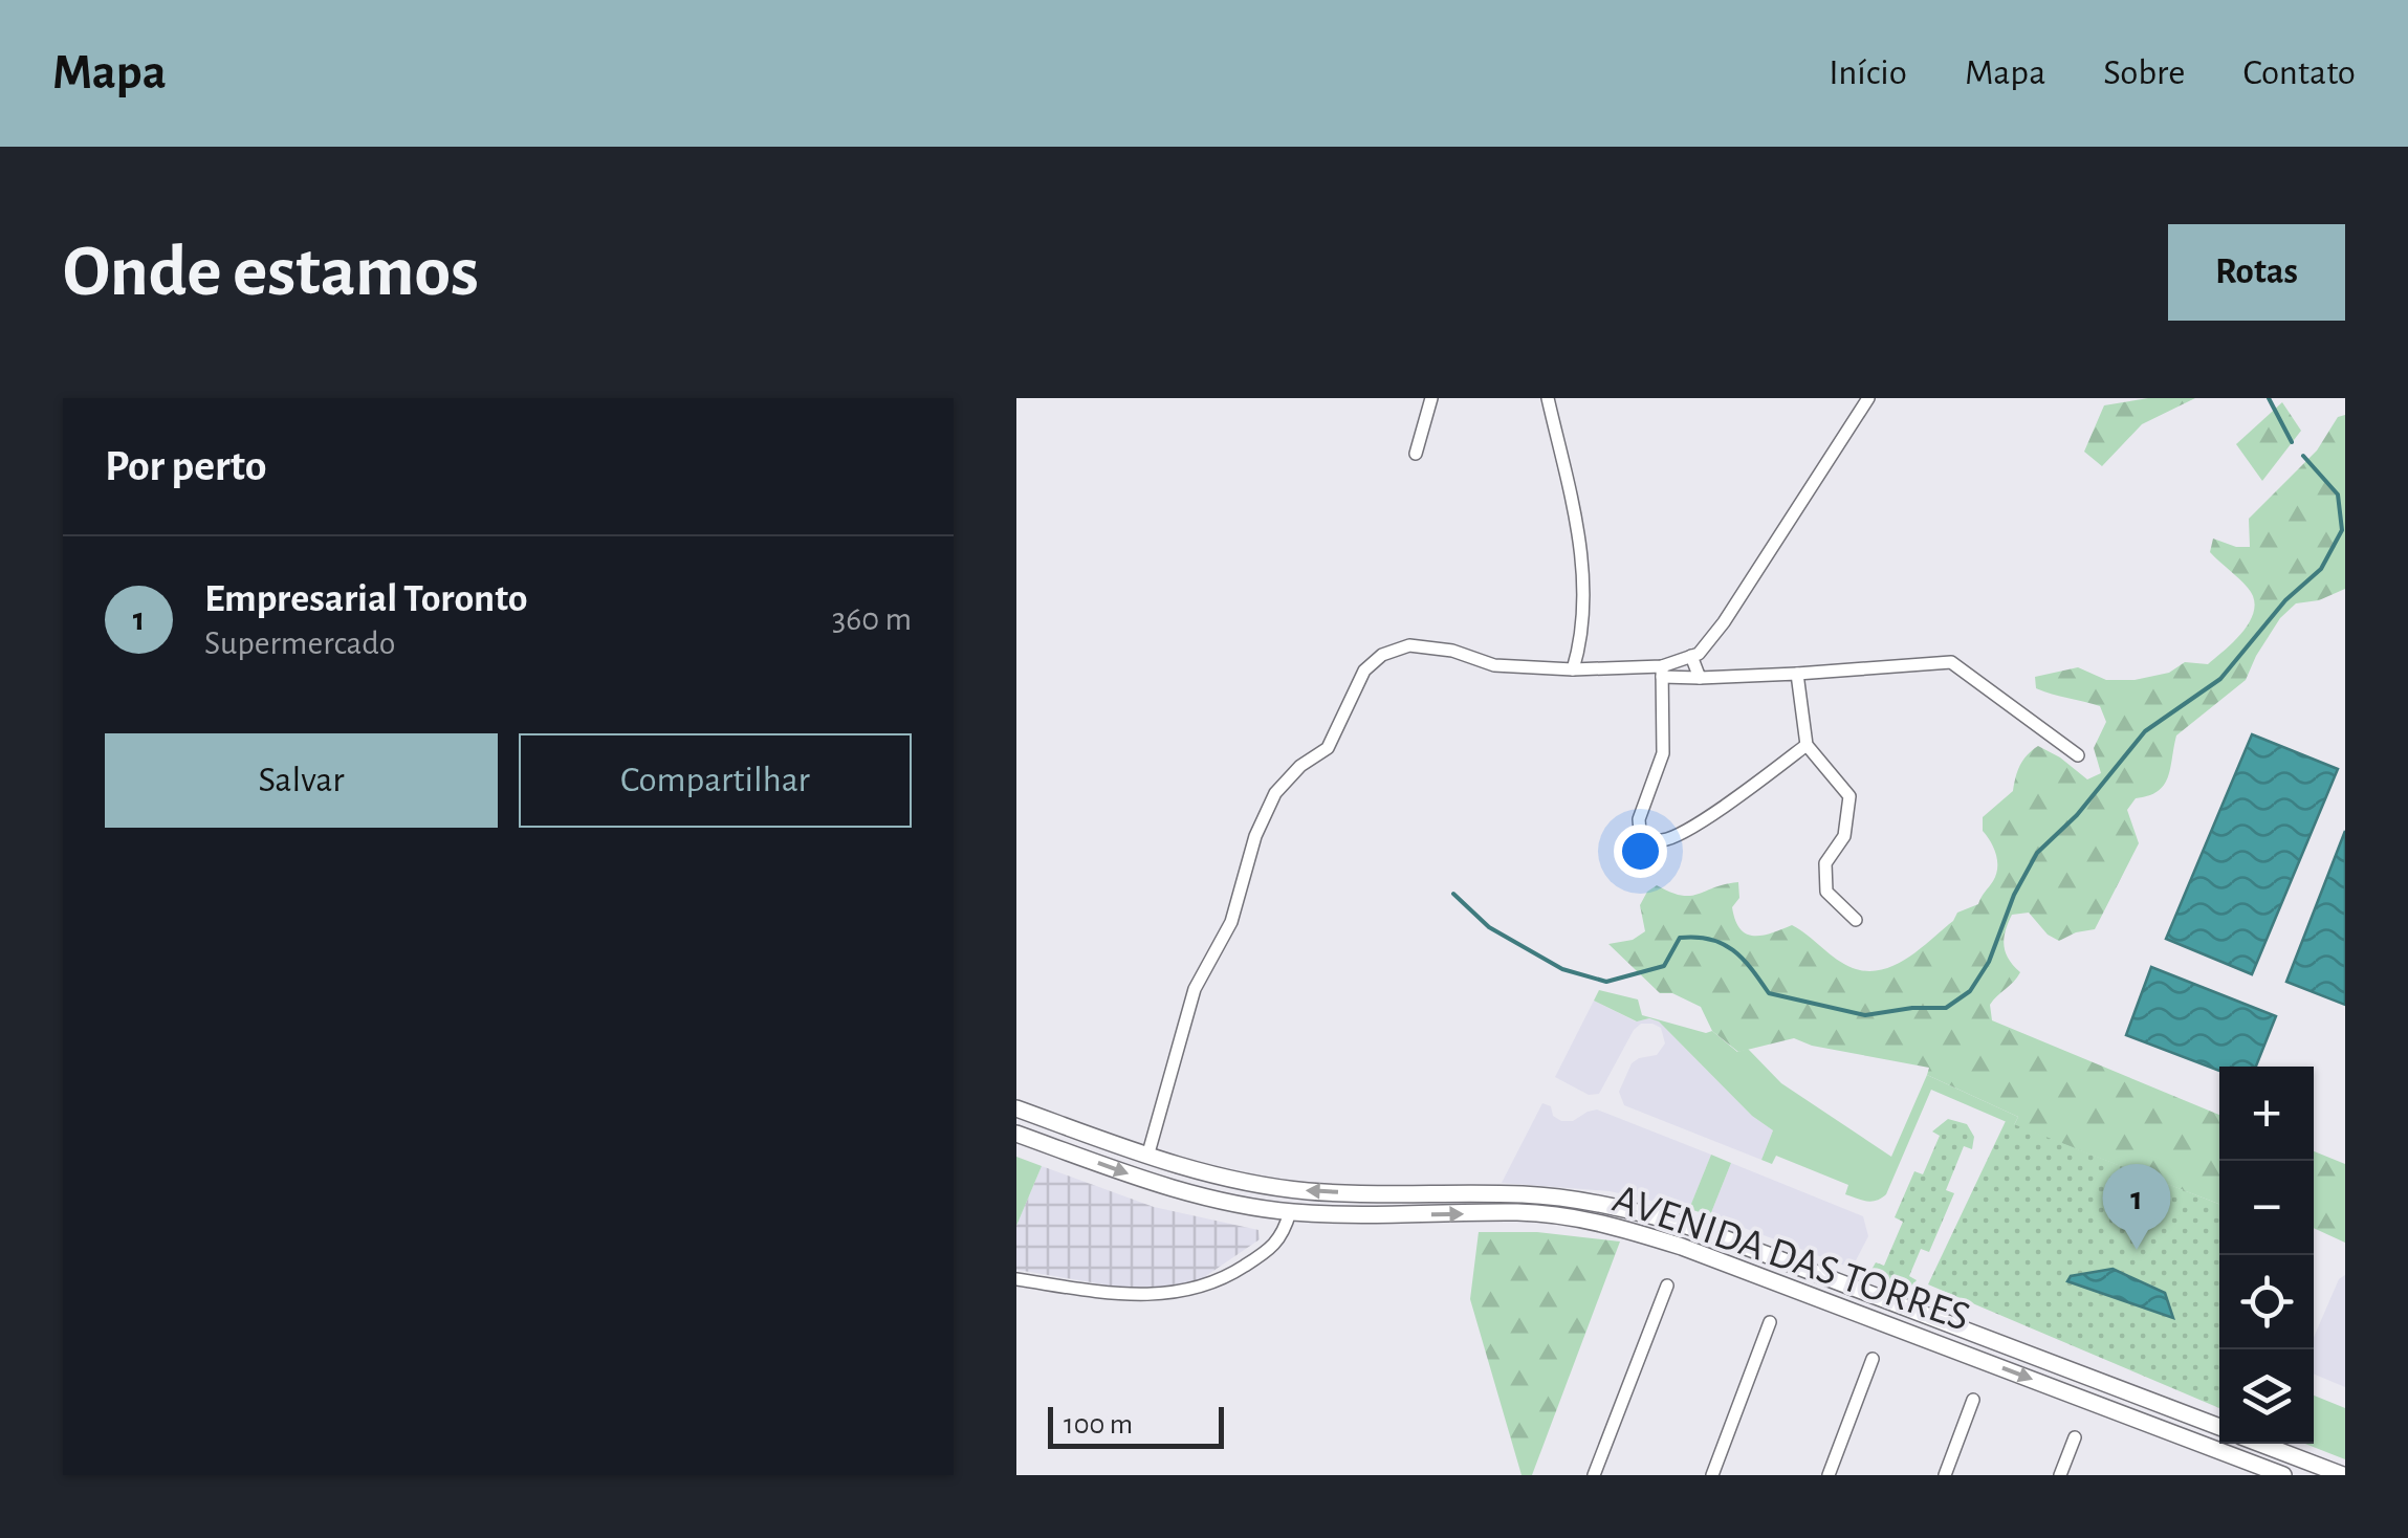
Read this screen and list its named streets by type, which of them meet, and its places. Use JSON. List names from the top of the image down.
{
  "streets": {
    "main road": ["AVENIDA DAS TORRES"]
  },
  "scale_bar": "100 m",
  "page": {
    "header": "Mapa",
    "nav": [
      "Início",
      "Mapa",
      "Sobre",
      "Contato"
    ],
    "buttons": [
      "Rotas",
      ["Salvar", "Compartilhar"]
    ],
    "title": "Onde estamos",
    "heading": "Por perto",
    "list": [
      {
        "mark": "1",
        "name": "Empresarial Toronto",
        "note": "Supermercado",
        "value": "360 m"
      }
    ],
    "map_buttons": ["+", "−"],
    "pins": "1",
    "scale": "100 m"
  }
}
